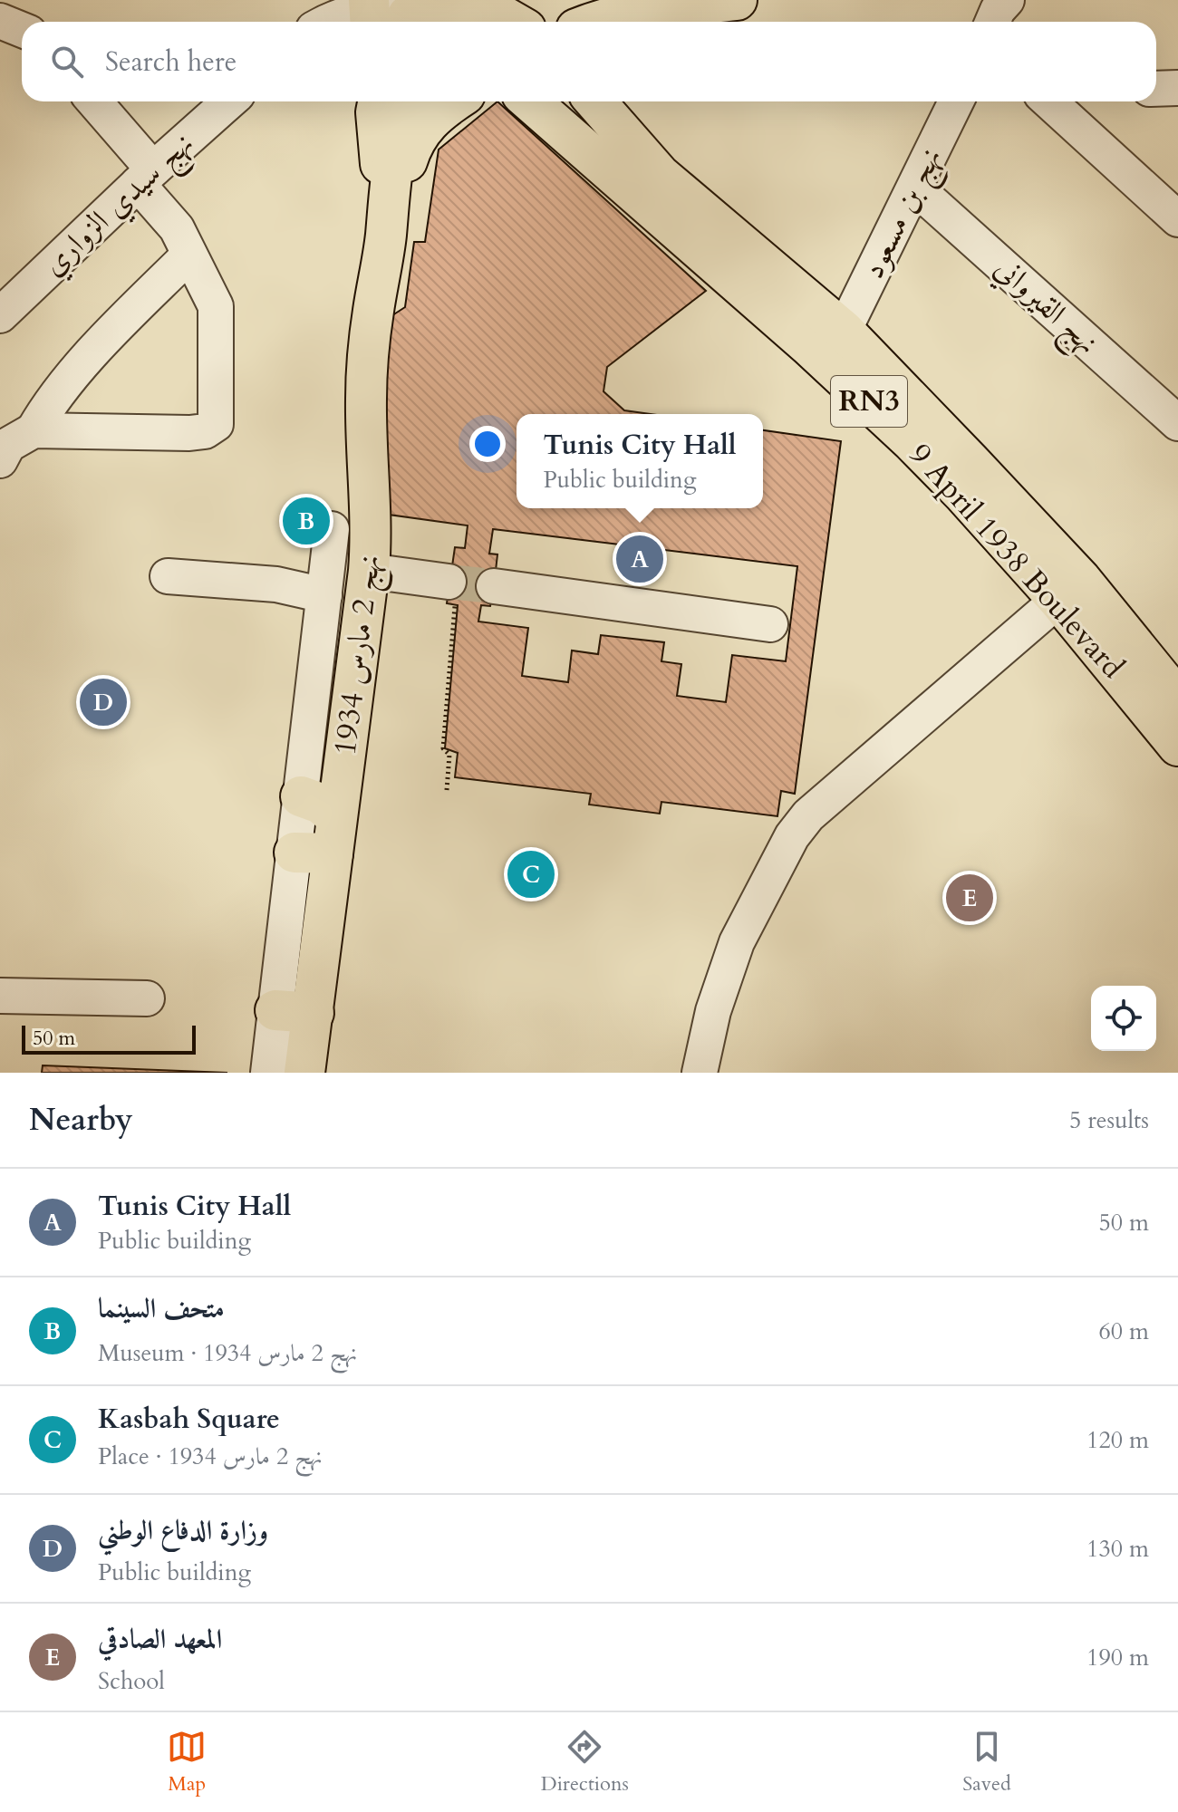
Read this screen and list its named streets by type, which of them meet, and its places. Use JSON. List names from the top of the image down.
{
  "streets": {
    "main road": ["RN3", "9 April 1938 Boulevard", "نهج 2 مارس 1934"],
    "street": ["نهج سيدي الزواري", "نهج بن مسعود", "نهج القيرواني"]
  },
  "crossings": [
    ["نهج بن مسعود", "نهج القيرواني"],
    ["نهج بن مسعود", "9 April 1938 Boulevard"]
  ],
  "scale_bar": "50 m",
  "page": {
    "search": "Search here",
    "popup": ["Tunis City Hall", "Public building"],
    "pins": [
      "B",
      "A",
      "D",
      "C",
      "E"
    ],
    "scale": "50 m",
    "heading": ["Nearby", "5 results"],
    "list": [
      {
        "mark": "A",
        "name": "Tunis City Hall",
        "note": "Public building",
        "value": "50 m"
      },
      {
        "mark": "B",
        "name": "متحف السينما",
        "note": "Museum · نهج 2 مارس 1934",
        "value": "60 m"
      },
      {
        "mark": "C",
        "name": "Kasbah Square",
        "note": "Place · نهج 2 مارس 1934",
        "value": "120 m"
      },
      {
        "mark": "D",
        "name": "وزارة الدفاع الوطني",
        "note": "Public building",
        "value": "130 m"
      },
      {
        "mark": "E",
        "name": "المعهد الصادقي",
        "note": "School",
        "value": "190 m"
      }
    ],
    "nav": ["Map", "Directions", "Saved"]
  }
}
